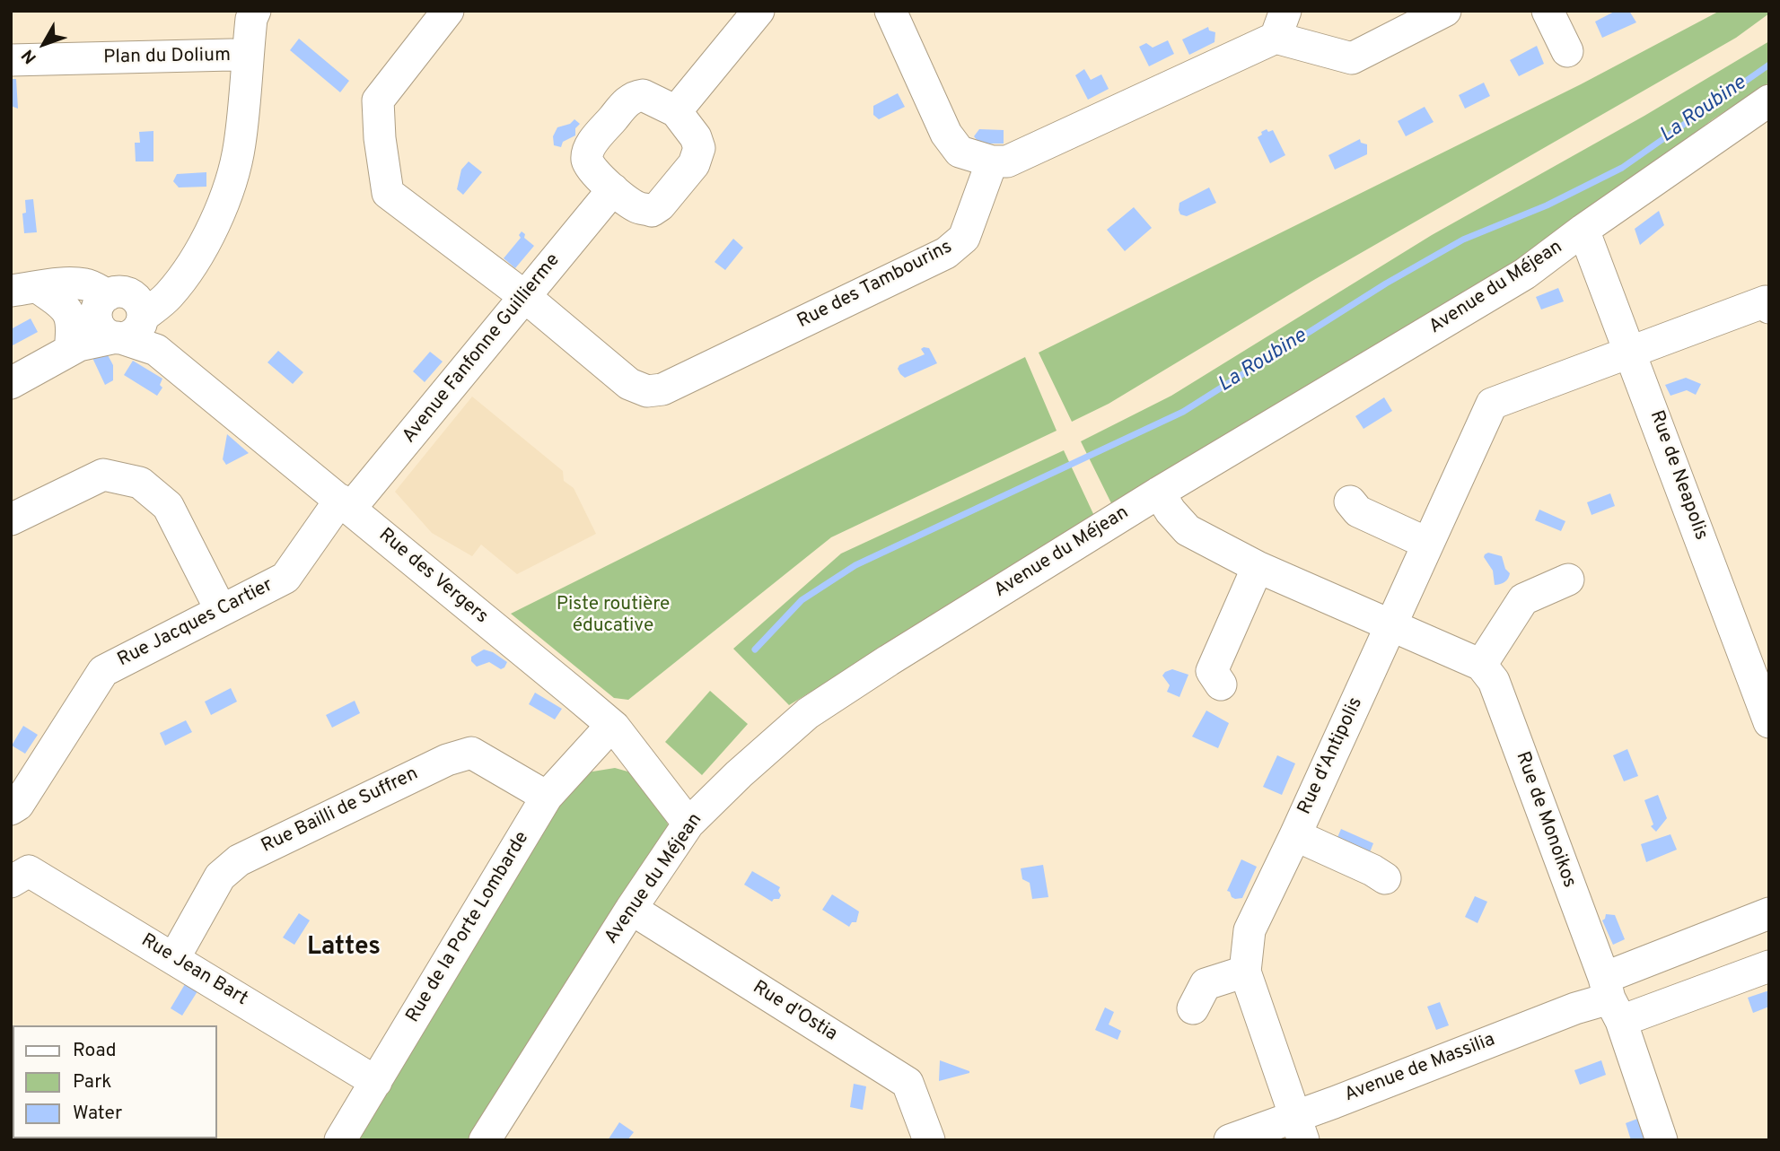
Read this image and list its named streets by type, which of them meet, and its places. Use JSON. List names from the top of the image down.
{
  "streets": {
    "street": [
      "Plan du Dolium",
      "Rue des Tambourins",
      "Avenue du Méjean",
      "Avenue Fanfonne Guillierme",
      "Rue de Neapolis",
      "Rue des Vergers",
      "Rue Jacques Cartier",
      "Rue d'Antipolis",
      "Rue Bailli de Suffren",
      "Rue de Monoikos",
      "Rue de la Porte Lombarde",
      "Rue Jean Bart",
      "Rue d'Ostia",
      "Avenue de Massilia"
    ]
  },
  "crossings": [
    ["Rue des Tambourins", "Avenue Fanfonne Guillierme"],
    ["Avenue du Méjean", "Rue de Neapolis"],
    ["Avenue du Méjean", "Rue des Vergers"],
    ["Avenue du Méjean", "Rue d'Ostia"],
    ["Avenue Fanfonne Guillierme", "Rue des Vergers"],
    ["Avenue Fanfonne Guillierme", "Rue Jacques Cartier"],
    ["Rue de Neapolis", "Rue d'Antipolis"],
    ["Rue des Vergers", "Rue Jacques Cartier"],
    ["Rue des Vergers", "Rue de la Porte Lombarde"],
    ["Rue d'Antipolis", "Avenue de Massilia"],
    ["Rue Bailli de Suffren", "Rue de la Porte Lombarde"],
    ["Rue Bailli de Suffren", "Rue Jean Bart"],
    ["Rue de Monoikos", "Avenue de Massilia"],
    ["Rue de la Porte Lombarde", "Rue Jean Bart"]
  ],
  "districts": ["Lattes"],
  "water": ["La Roubine"],
  "parks": ["Piste routière éducative"],
  "legend": ["Road", "Park", "Water"],
  "north": "bottom left"
}
